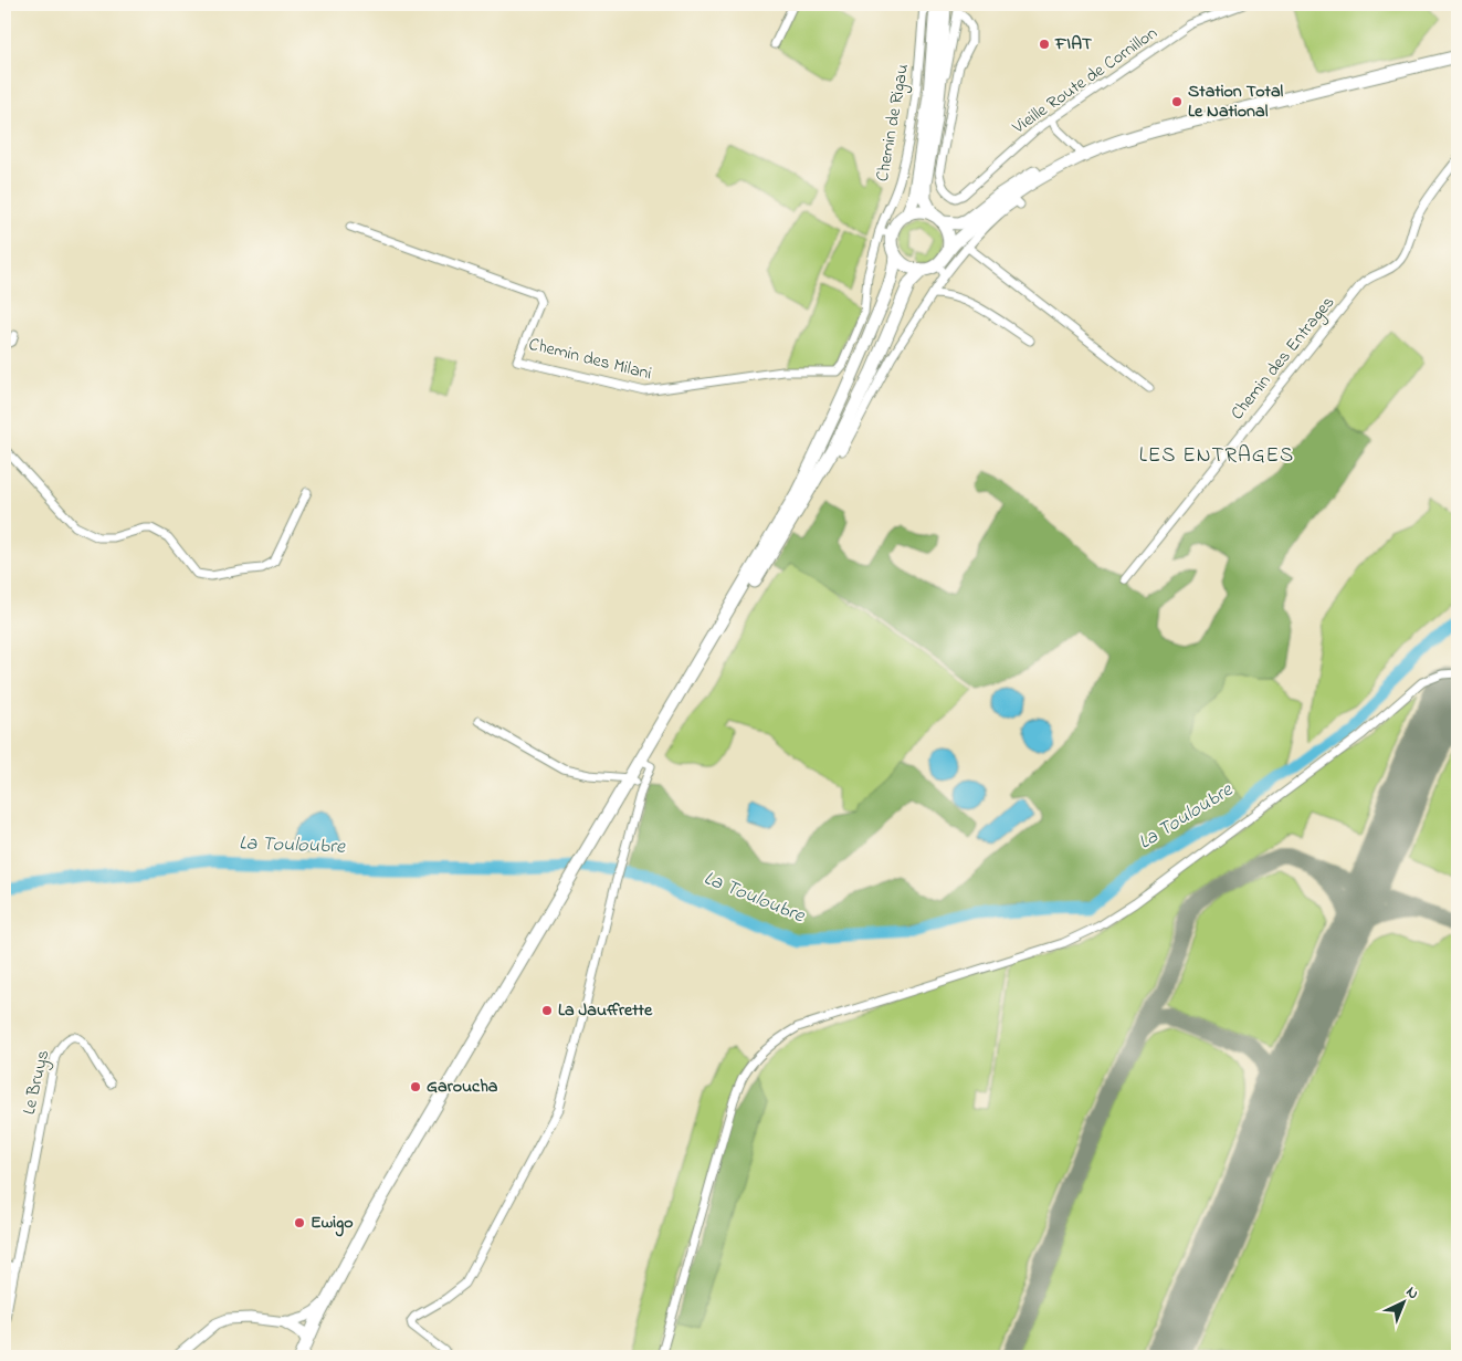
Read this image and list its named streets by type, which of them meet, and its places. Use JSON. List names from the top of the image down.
{
  "streets": {
    "street": [
      "Vieille Route de Cornillon",
      "Chemin de Rigau",
      "Chemin des Entrages",
      "Chemin des Milani",
      "Le Bruys"
    ]
  },
  "crossings": [
    ["Chemin de Rigau", "Chemin des Milani"]
  ],
  "districts": ["LES ENTRAGES"],
  "water": ["La Touloubre"],
  "places": [
    "FIAT",
    "Station Total Le National",
    "La Jauffrette",
    "Garoucha",
    "Ewigo"
  ],
  "north": "top right"
}
